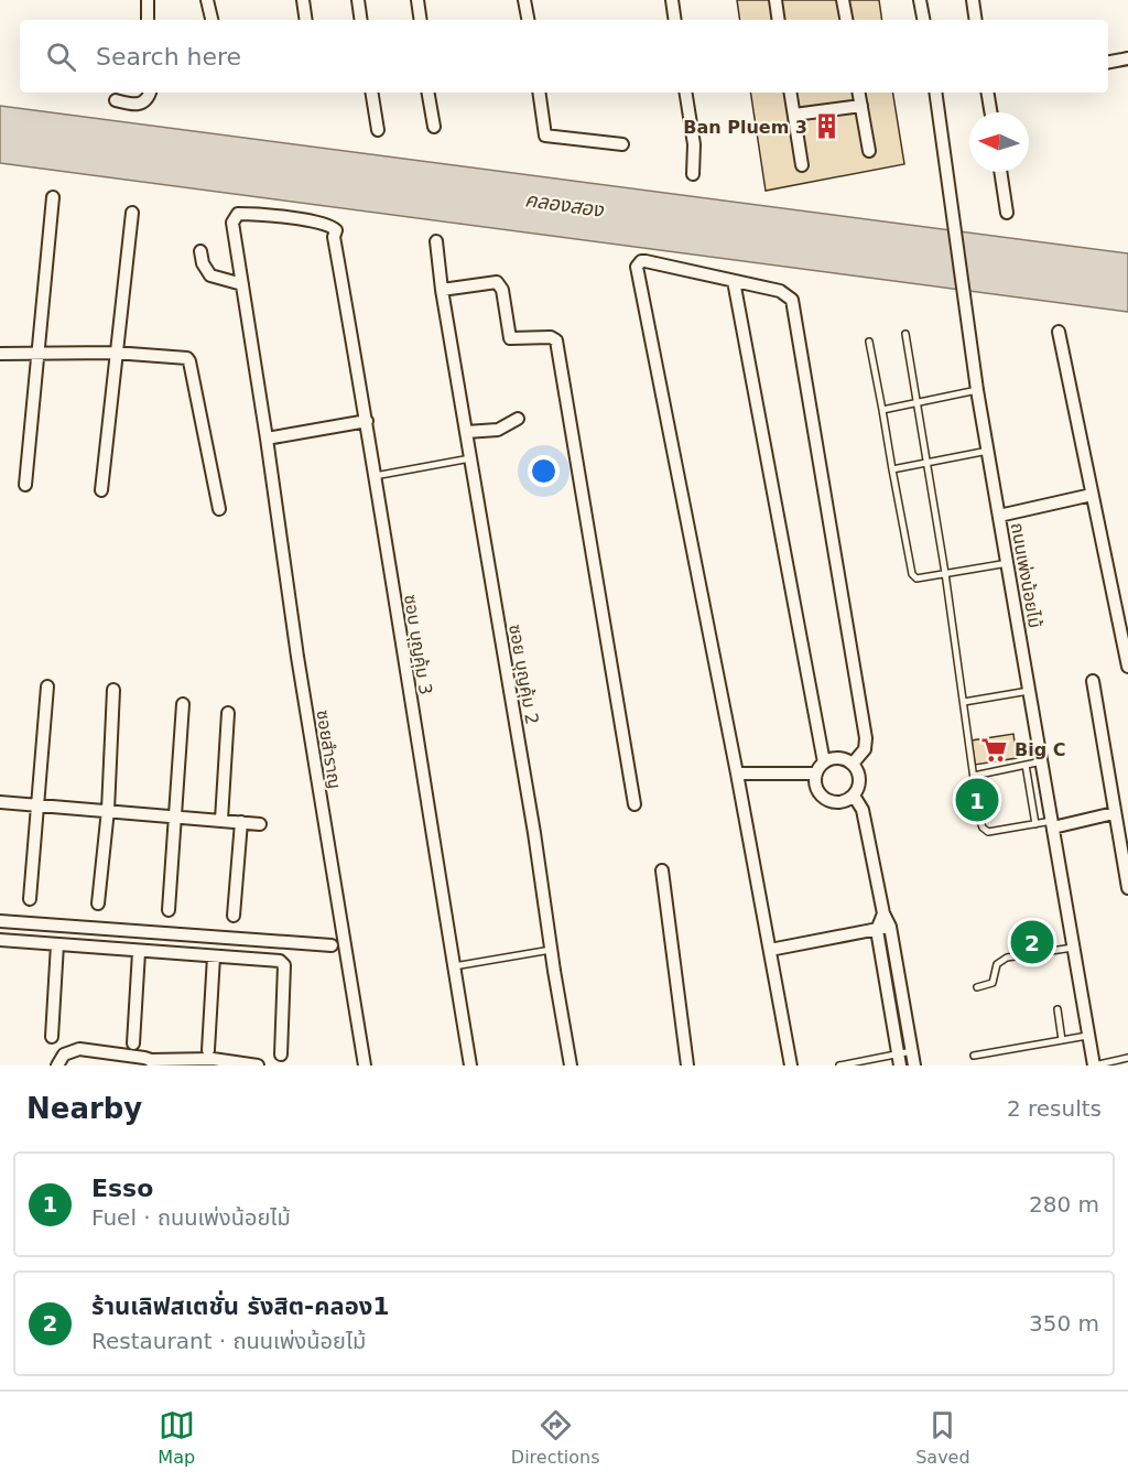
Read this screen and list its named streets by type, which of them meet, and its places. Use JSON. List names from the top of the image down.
{
  "streets": {
    "street": [
      "ถนนเพ่งน้อยไม้",
      "ซอบ บุญคุ้ม 3",
      "ซอย บุญคุ้ม 2",
      "ซอยสำราญ"
    ]
  },
  "crossings": [
    ["ซอบ บุญคุ้ม 3", "ซอยสำราญ"]
  ],
  "water": ["คลองสอง"],
  "places": {
    "building": ["Ban Pluem 3"],
    "supermarket": ["Big C"]
  },
  "north": "left",
  "page": {
    "search": "Search here",
    "pins": ["1", "2"],
    "heading": ["Nearby", "2 results"],
    "list": [
      {
        "mark": "1",
        "name": "Esso",
        "note": "Fuel · ถนนเพ่งน้อยไม้",
        "value": "280 m"
      },
      {
        "mark": "2",
        "name": "ร้านเลิฟสเตชั่น รังสิต-คลอง1",
        "note": "Restaurant · ถนนเพ่งน้อยไม้",
        "value": "350 m"
      }
    ],
    "nav": ["Map", "Directions", "Saved"]
  }
}
